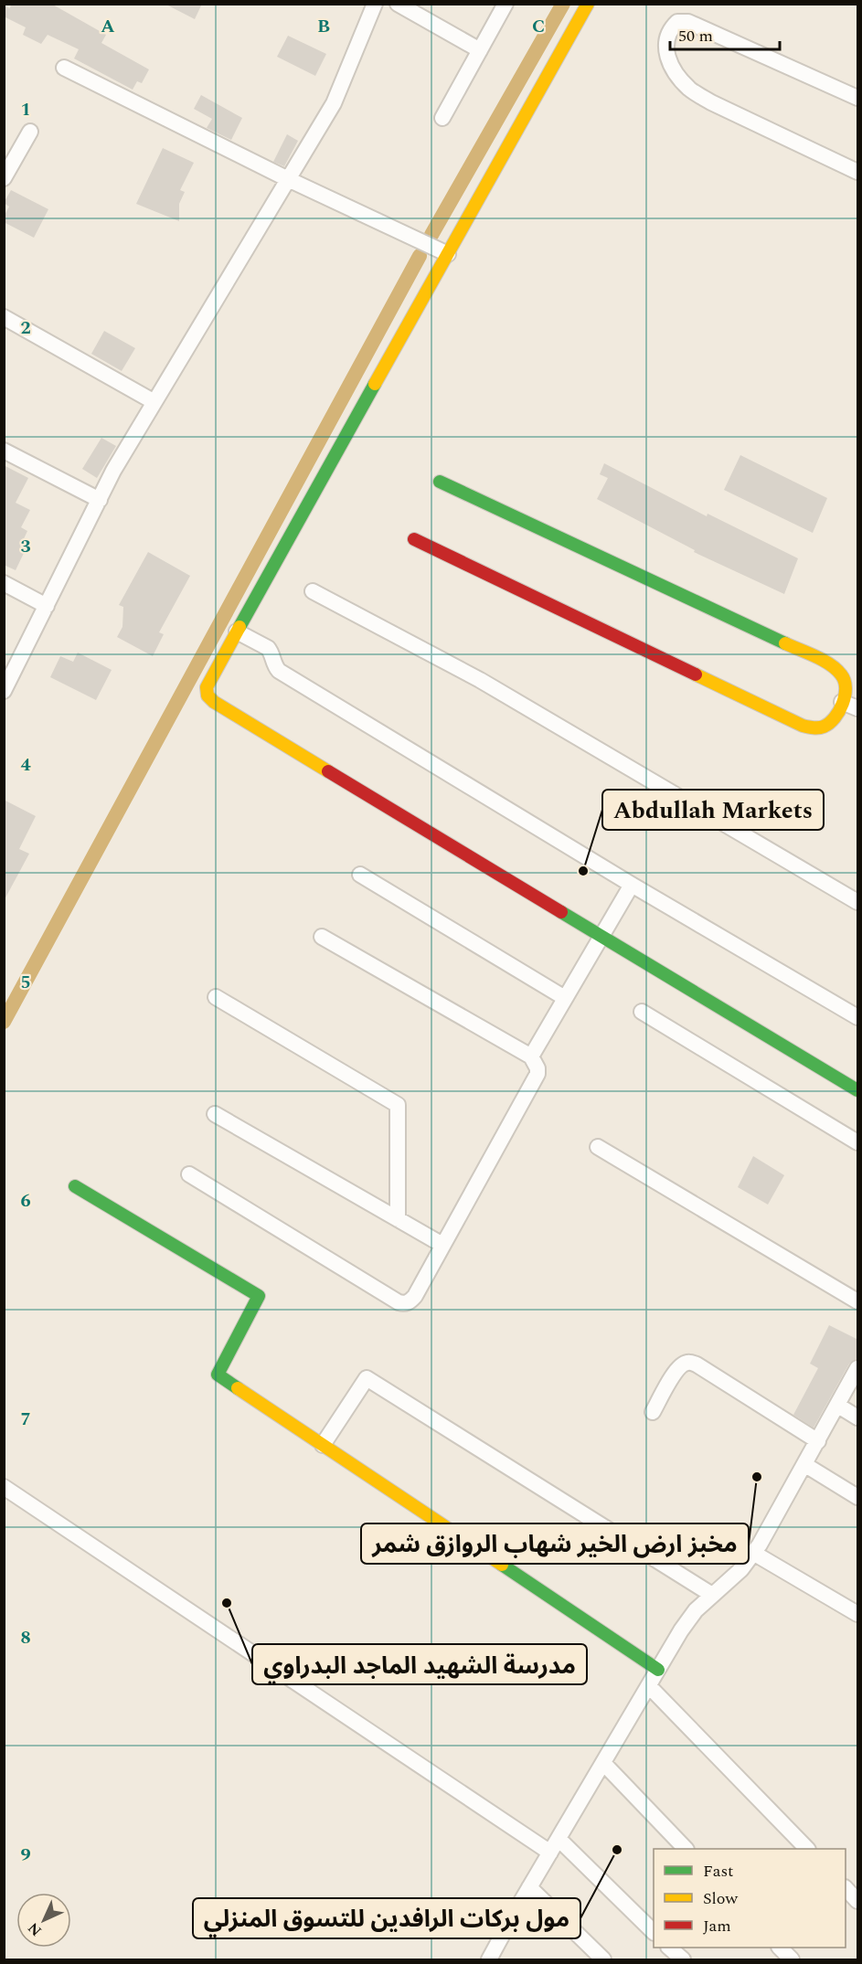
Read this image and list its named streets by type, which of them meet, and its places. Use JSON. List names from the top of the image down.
{
  "places": [
    "Abdullah Markets",
    "مخبز ارض الخير شهاب الروازق شمر",
    "مدرسة الشهيد الماجد البدراوي",
    "مول بركات الرافدين للتسوق المنزلي"
  ],
  "legend": ["Fast", "Slow", "Jam"],
  "scale_bar": "50 m",
  "north": "bottom left",
  "grid": {
    "columns": ["A", "B", "C"],
    "rows": [
      "1",
      "2",
      "3",
      "4",
      "5",
      "6",
      "7",
      "8",
      "9"
    ]
  }
}
